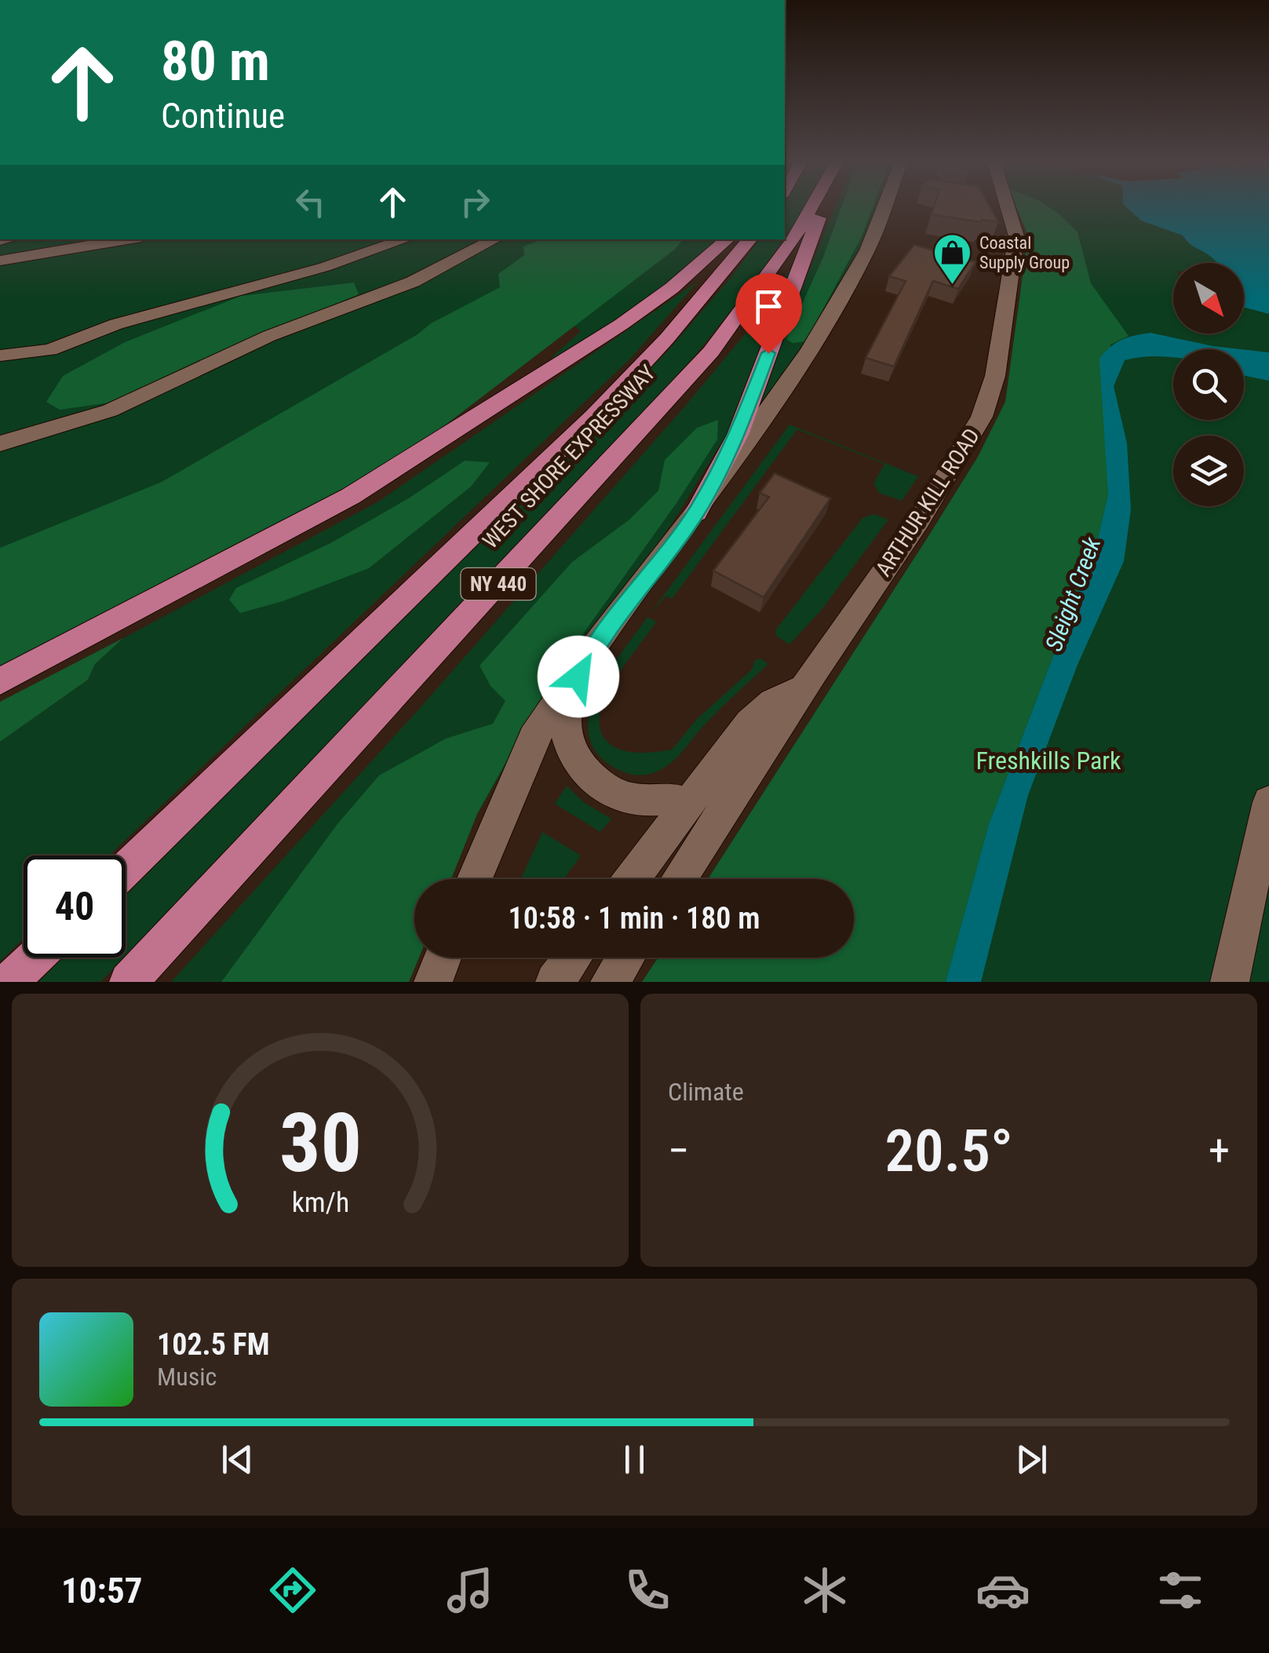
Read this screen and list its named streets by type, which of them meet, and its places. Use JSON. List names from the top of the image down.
{
  "streets": {
    "highway": ["WEST SHORE EXPRESSWAY", "NY 440"],
    "street": ["ARTHUR KILL ROAD"]
  },
  "water": ["Sleight Creek"],
  "parks": ["Freshkills Park"],
  "places": {
    "shop": ["Coastal Supply Group"]
  },
  "north": "bottom right",
  "page": {
    "turn": ["80 m", "Continue"],
    "limit": "40",
    "trip": "10:58 · 1 min · 180 m",
    "tile": "Climate",
    "heat": ["−", "20.5°", "+"],
    "song": ["102.5 FM", "Music"],
    "tabs": "10:57",
    "gauge": ["30", "km/h"]
  }
}
